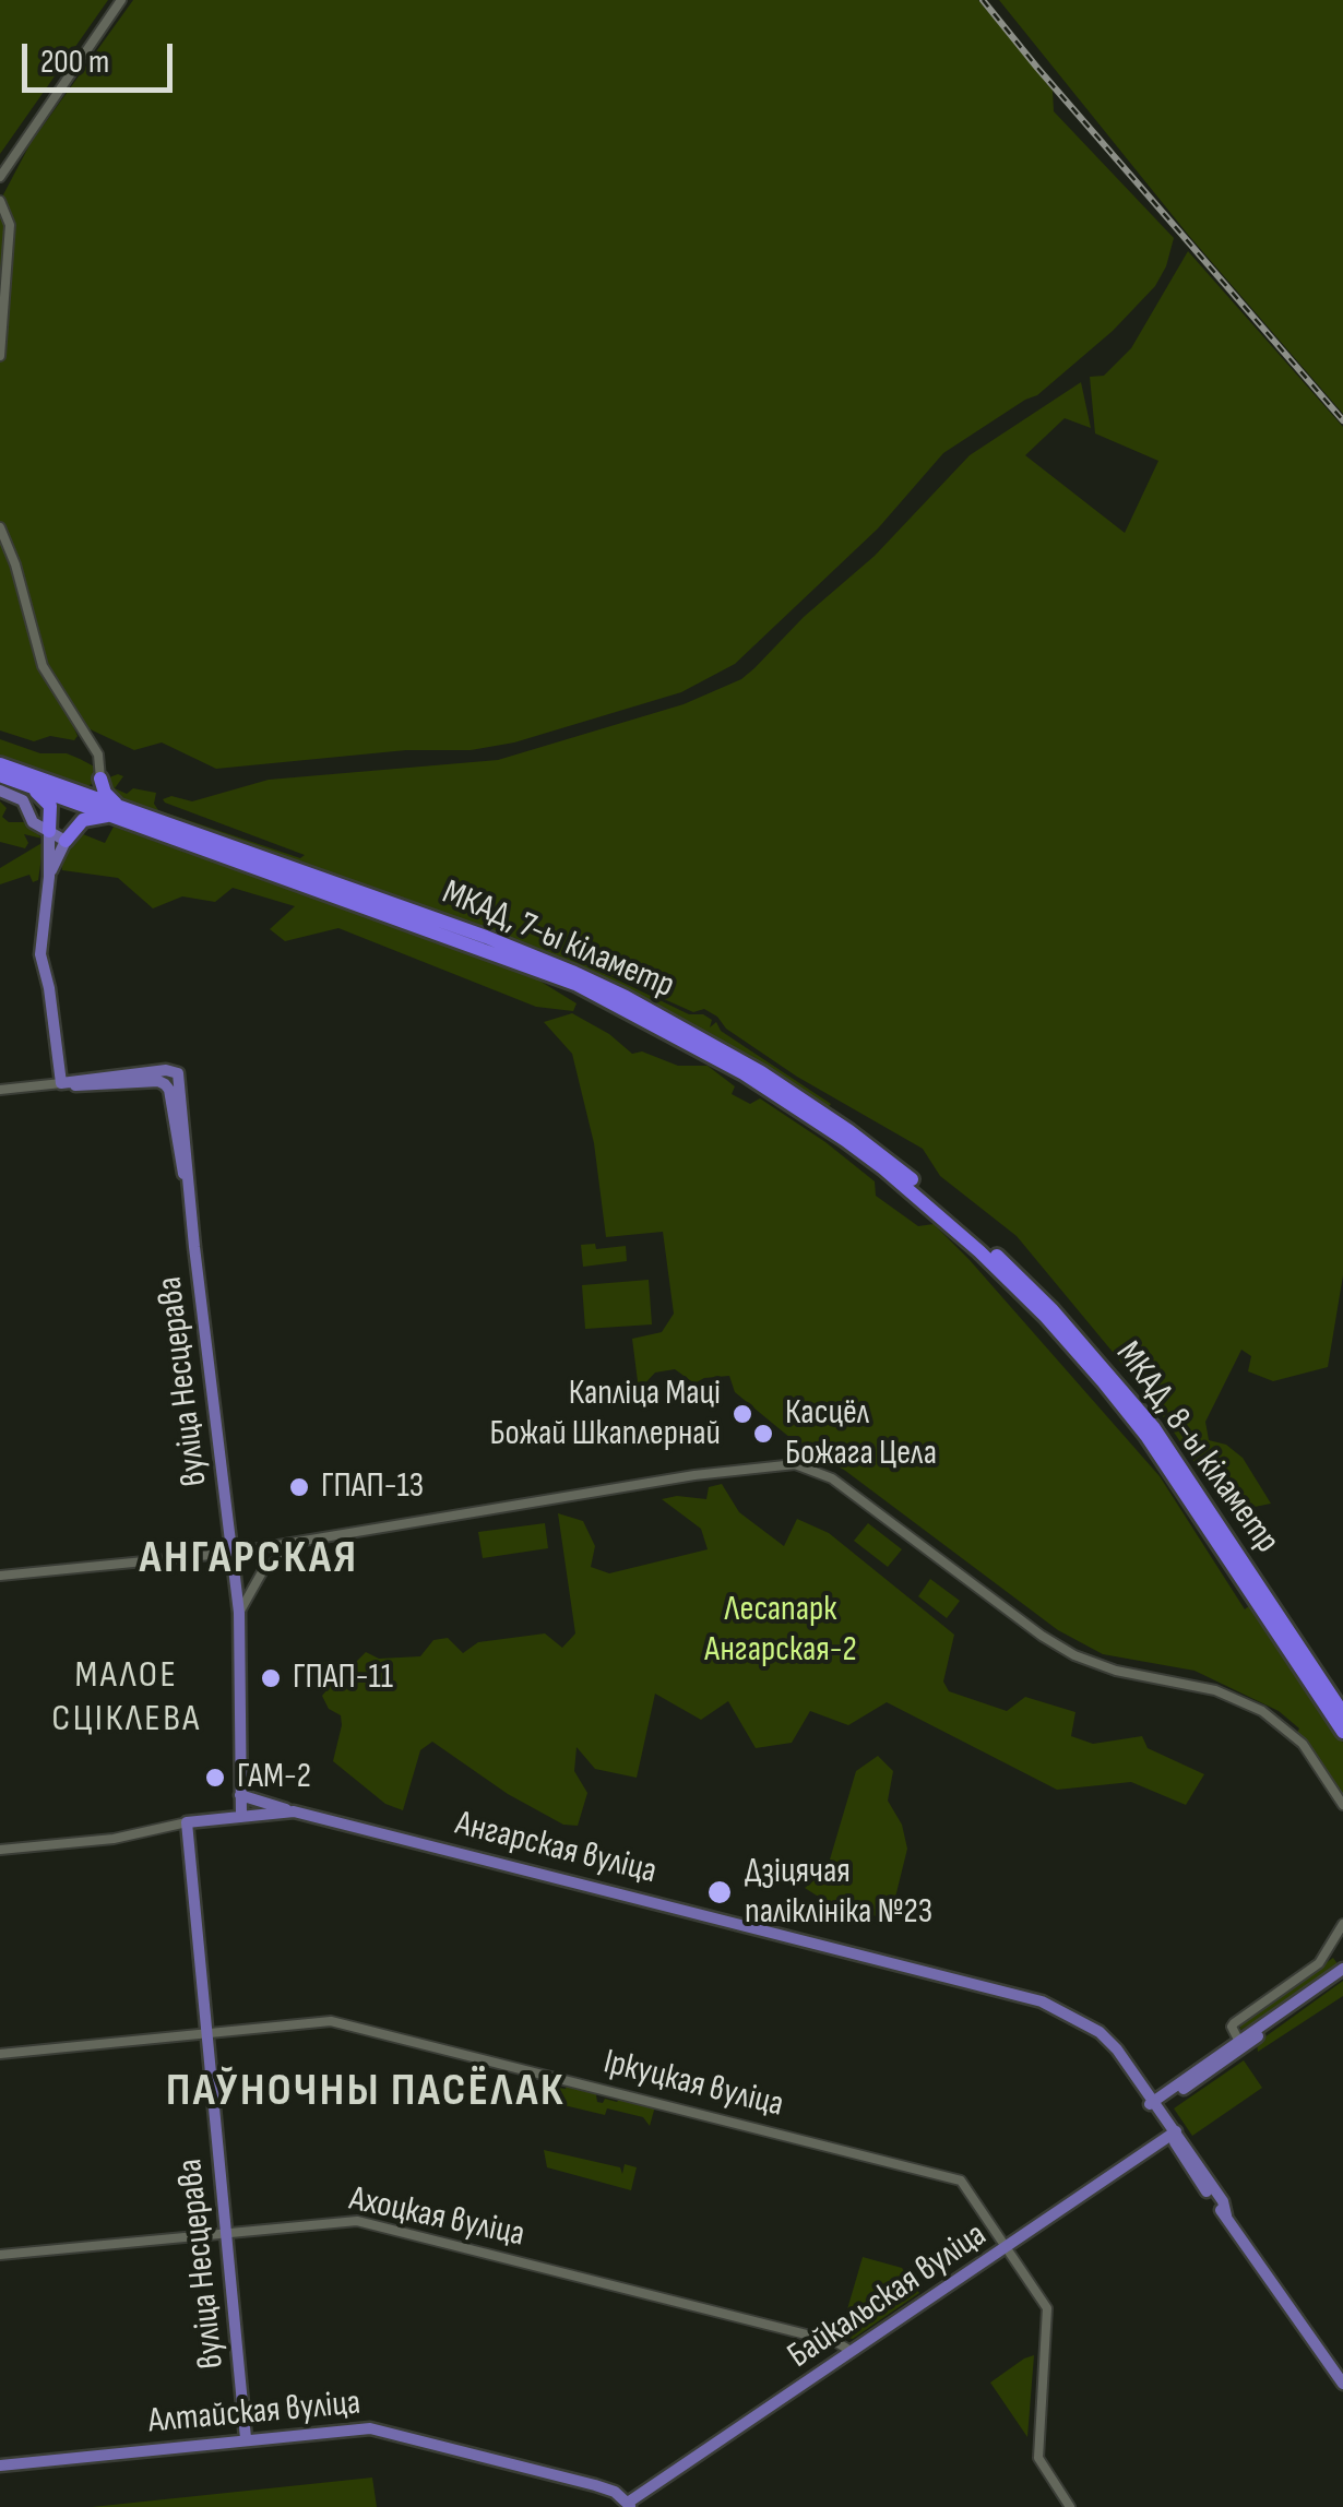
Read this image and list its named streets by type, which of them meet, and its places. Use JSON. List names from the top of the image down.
{
  "streets": {
    "highway": ["МКАД, 7-ы кіламетр", "МКАД, 8-ы кіламетр"],
    "main road": [
      "вуліца Несцерава",
      "Ангарская вуліца",
      "Байкальская вуліца",
      "Алтайская вуліца"
    ],
    "street": ["Іркуцкая вуліца", "Ахоцкая вуліца"]
  },
  "crossings": [
    ["МКАД, 7-ы кіламетр", "МКАД, 8-ы кіламетр"],
    ["вуліца Несцерава", "Ангарская вуліца"],
    ["вуліца Несцерава", "Іркуцкая вуліца"],
    ["вуліца Несцерава", "Ахоцкая вуліца"],
    ["вуліца Несцерава", "Алтайская вуліца"],
    ["Ангарская вуліца", "Байкальская вуліца"],
    ["Іркуцкая вуліца", "Байкальская вуліца"],
    ["Ахоцкая вуліца", "Байкальская вуліца"],
    ["Байкальская вуліца", "Алтайская вуліца"]
  ],
  "districts": ["АНГАРСКАЯ", "МАЛОЕ СЦІКЛЕВА", "ПАЎНОЧНЫ ПАСЁЛАК"],
  "parks": ["Лесапарк Ангарская-2"],
  "places": [
    "Капліца Маці Божай Шкаплернай",
    "Касцёл Божага Цела",
    "ГПАП-13",
    "ГПАП-11",
    "ГАМ-2",
    "Дзіцячая паліклініка №23"
  ],
  "scale_bar": "200 m"
}
